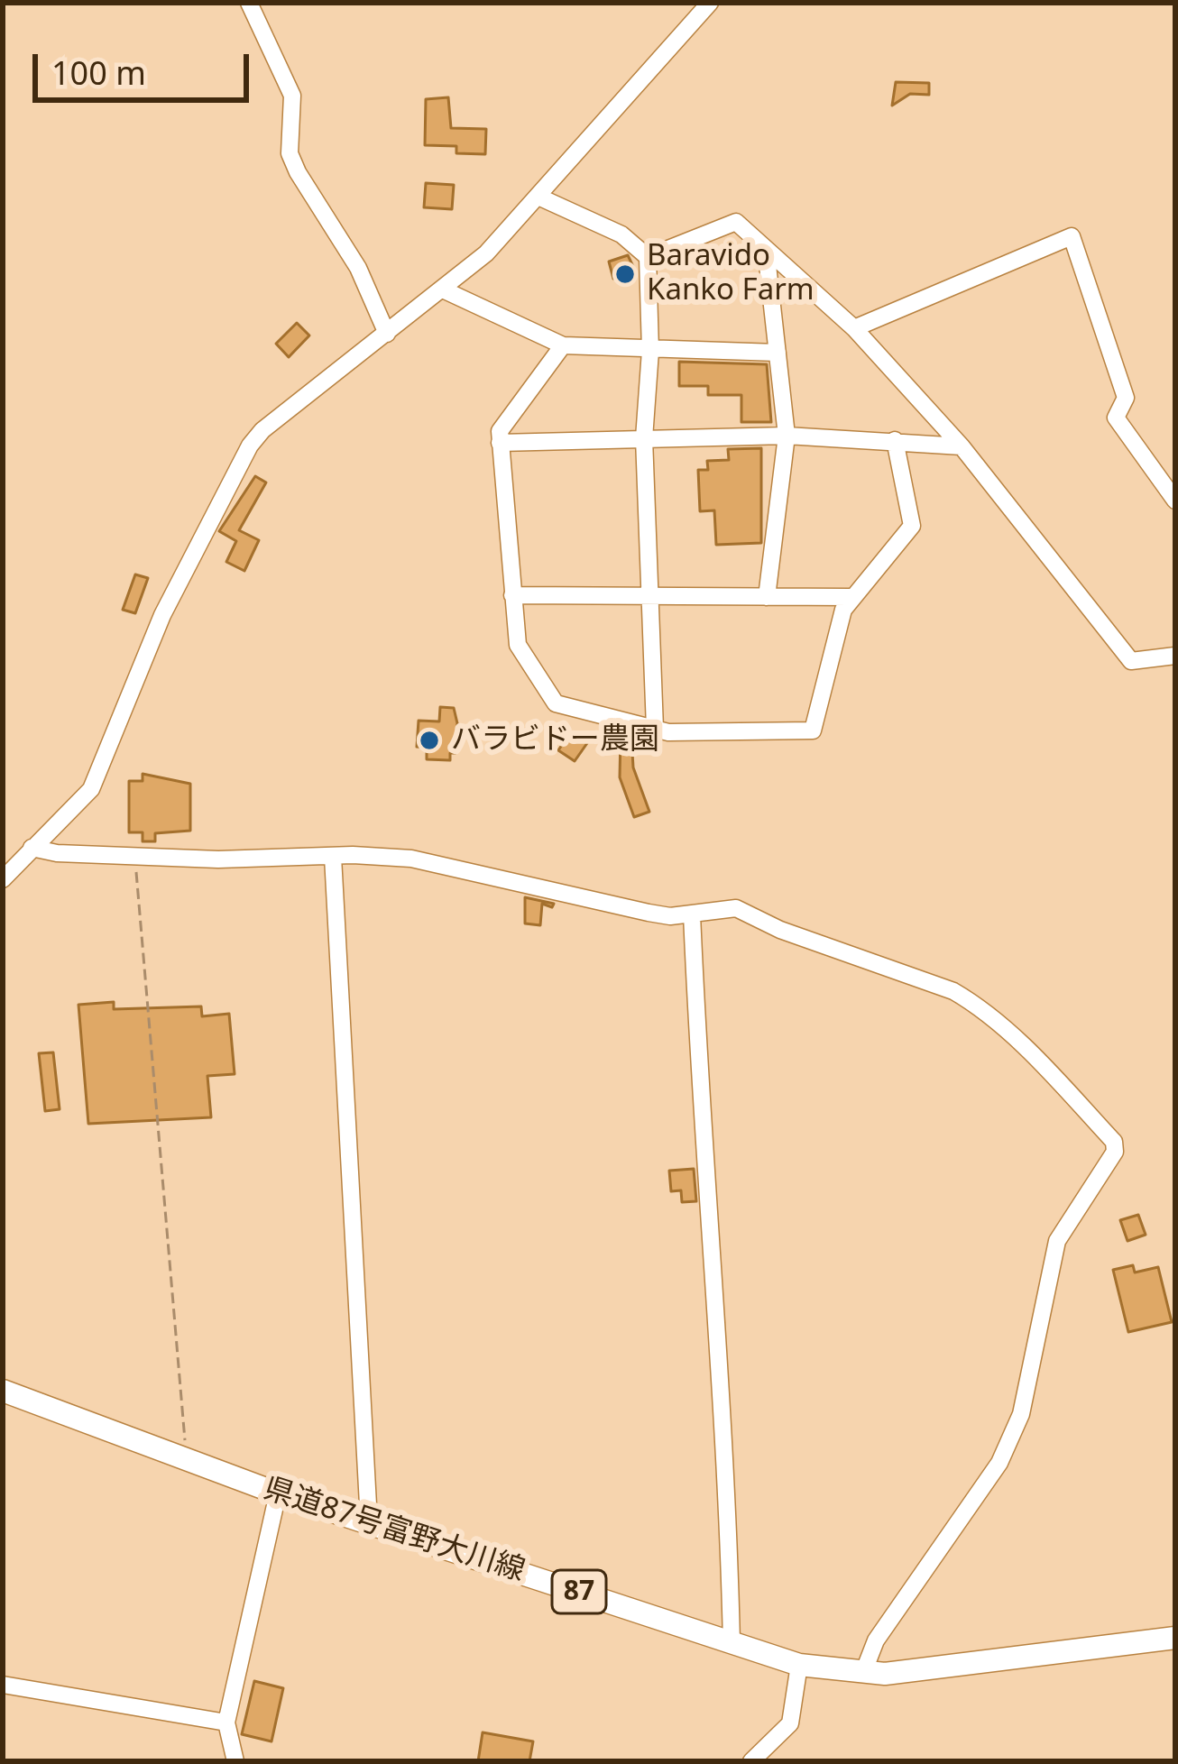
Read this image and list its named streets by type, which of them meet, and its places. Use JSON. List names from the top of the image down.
{
  "streets": {
    "main road": ["県道87号富野大川線", "87"]
  },
  "places": ["Baravido Kanko Farm", "バラビドー農園"],
  "scale_bar": "100 m"
}
